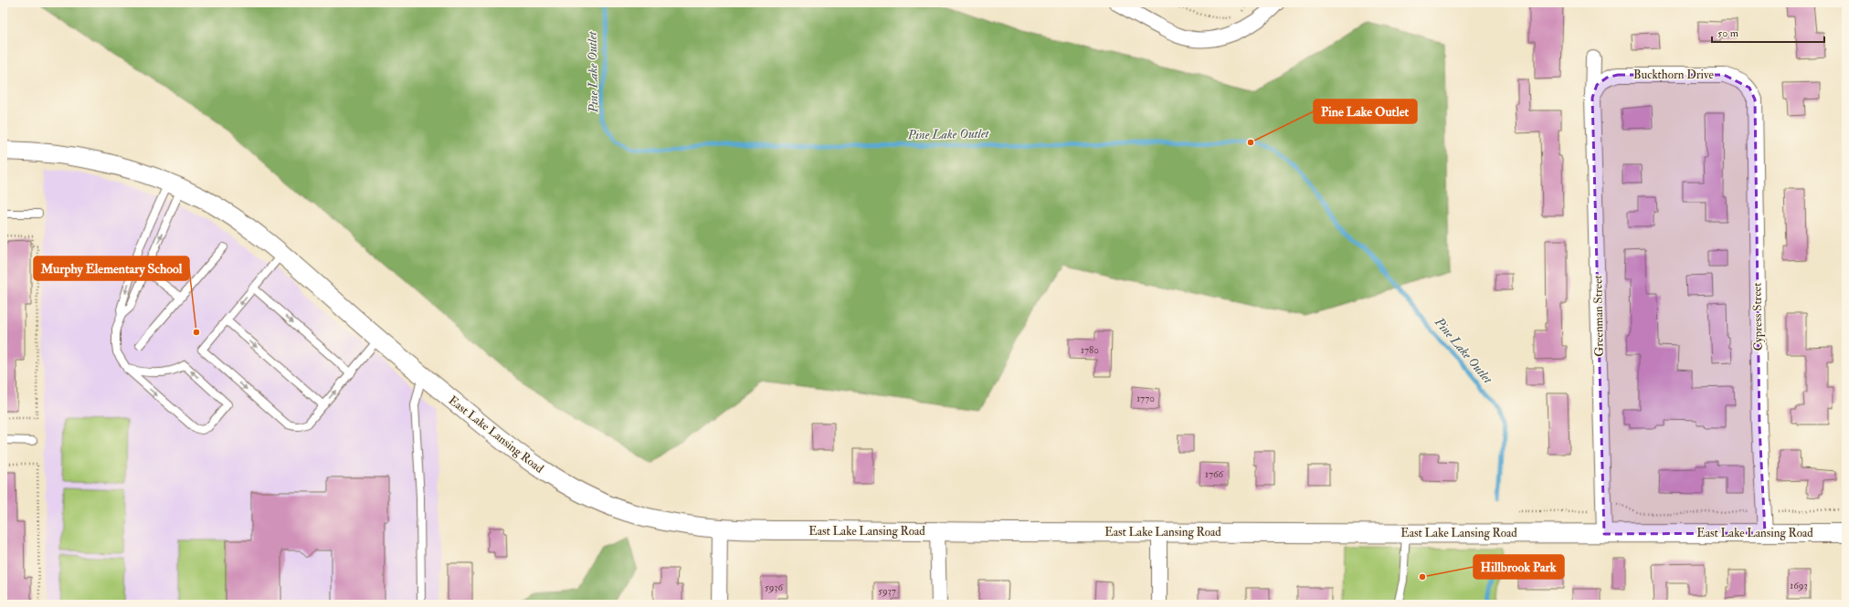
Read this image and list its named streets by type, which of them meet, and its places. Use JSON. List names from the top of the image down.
{
  "streets": {
    "street": [
      "Buckthorn Drive",
      "Greenman Street",
      "Cypress Street",
      "East Lake Lansing Road"
    ]
  },
  "crossings": [
    ["Buckthorn Drive", "Greenman Street"],
    ["Buckthorn Drive", "Cypress Street"],
    ["Greenman Street", "East Lake Lansing Road"],
    ["Cypress Street", "East Lake Lansing Road"]
  ],
  "water": ["Pine Lake Outlet"],
  "places": ["Pine Lake Outlet", "Murphy Elementary School", "Hillbrook Park"],
  "house_numbers": [
    "1780",
    "1770",
    "1766",
    "1693",
    "5936",
    "5937"
  ],
  "scale_bar": "50 m"
}
